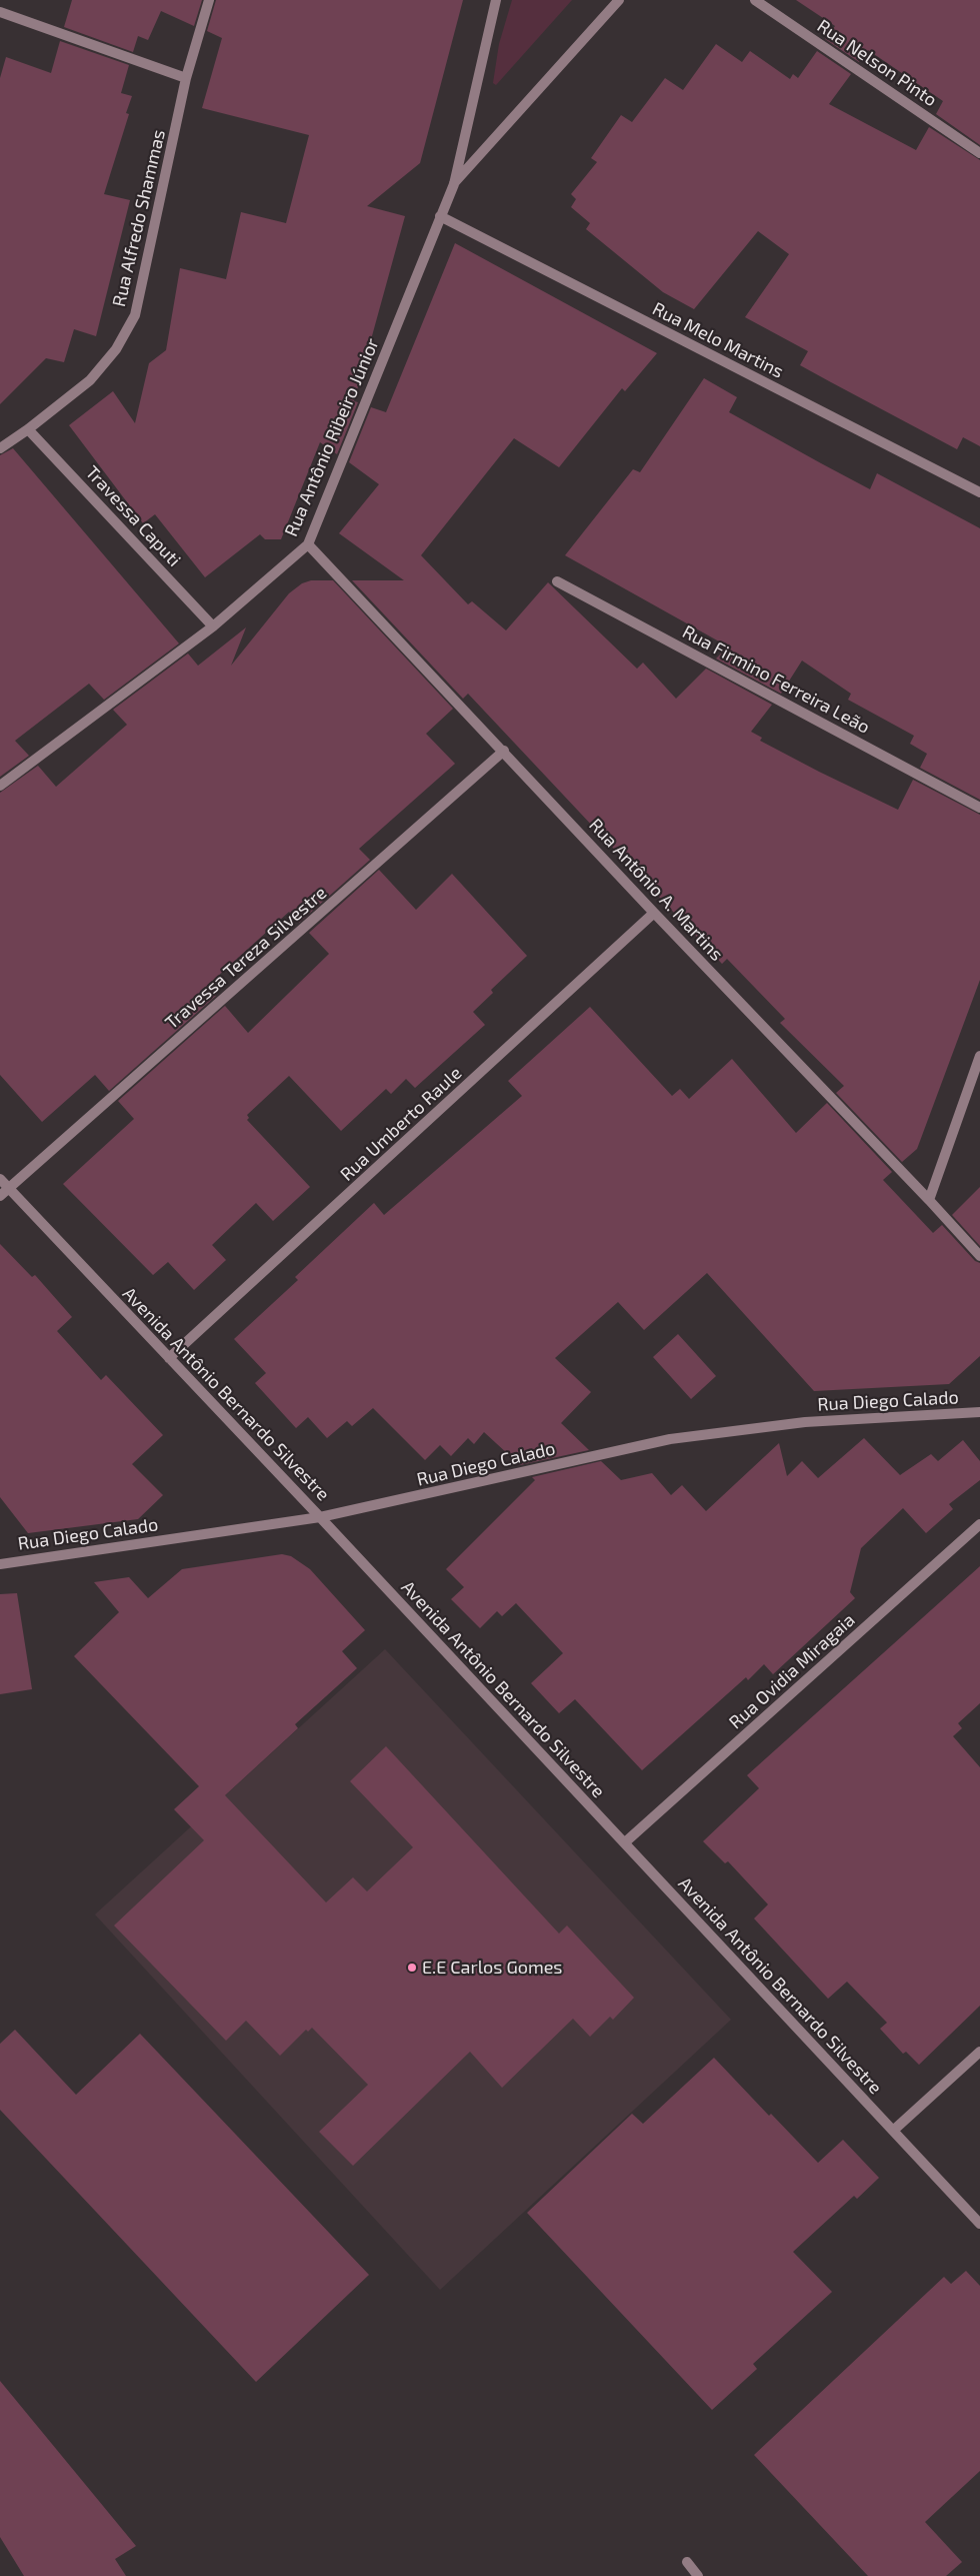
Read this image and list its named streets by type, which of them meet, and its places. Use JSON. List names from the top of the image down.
{
  "streets": {
    "street": [
      "Rua Nelson Pinto",
      "Rua Alfredo Shammas",
      "Rua Melo Martins",
      "Rua Antônio Ribeiro Júnior",
      "Travessa Caputi",
      "Rua Firmino Ferreira Leão",
      "Rua Antônio A. Martins",
      "Travessa Tereza Silvestre",
      "Rua Umberto Raule",
      "Avenida Antônio Bernardo Silvestre",
      "Rua Diego Calado",
      "Rua Ovidia Miragaia"
    ]
  },
  "crossings": [
    ["Rua Alfredo Shammas", "Travessa Caputi"],
    ["Rua Melo Martins", "Rua Antônio Ribeiro Júnior"],
    ["Rua Antônio Ribeiro Júnior", "Travessa Caputi"],
    ["Rua Antônio Ribeiro Júnior", "Rua Antônio A. Martins"],
    ["Rua Antônio A. Martins", "Travessa Tereza Silvestre"],
    ["Rua Antônio A. Martins", "Rua Umberto Raule"],
    ["Travessa Tereza Silvestre", "Avenida Antônio Bernardo Silvestre"],
    ["Rua Umberto Raule", "Avenida Antônio Bernardo Silvestre"],
    ["Avenida Antônio Bernardo Silvestre", "Rua Diego Calado"],
    ["Avenida Antônio Bernardo Silvestre", "Rua Ovidia Miragaia"]
  ],
  "places": ["E.E Carlos Gomes"]
}
